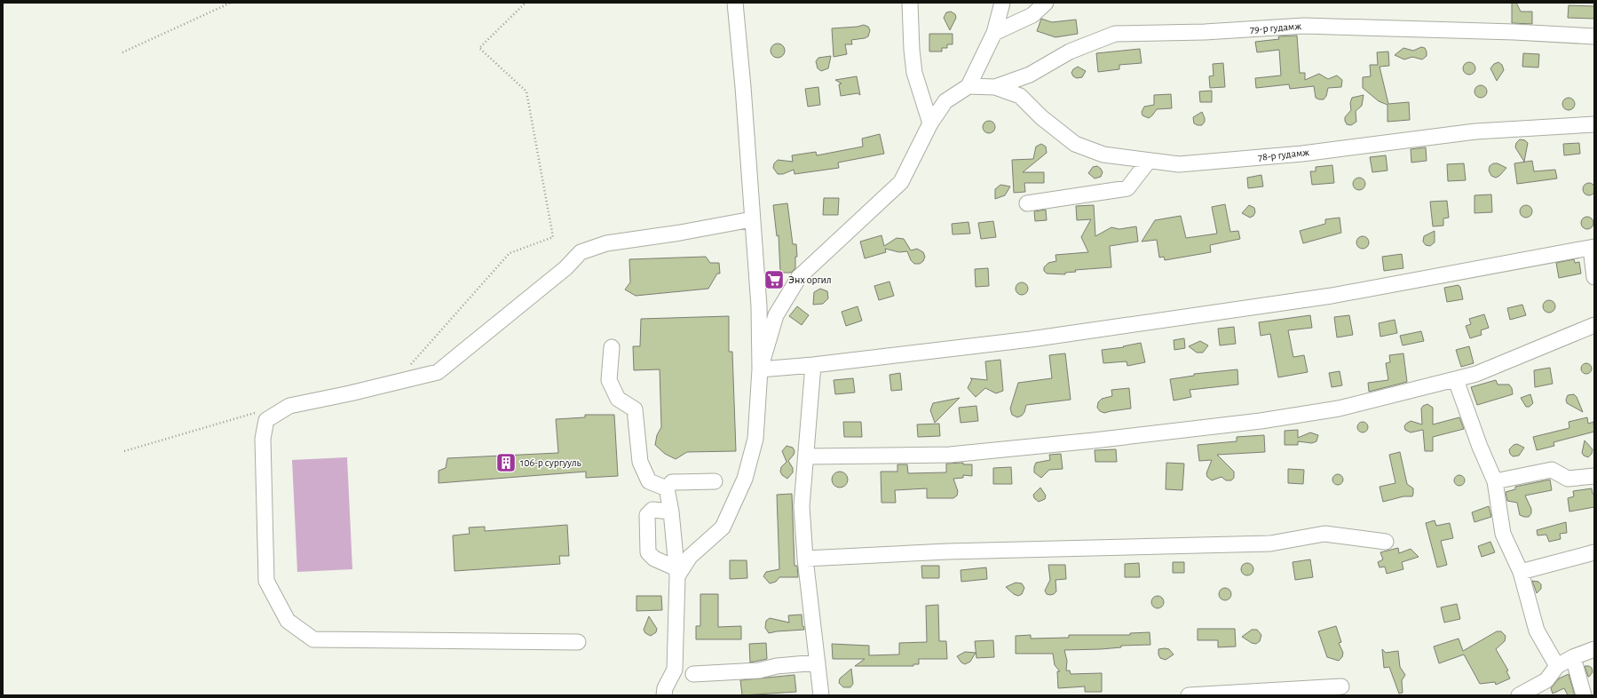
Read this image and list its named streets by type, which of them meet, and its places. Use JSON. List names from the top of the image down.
{
  "streets": {
    "street": ["79-р гудамж", "78-р гудамж"]
  },
  "crossings": [
    ["79-р гудамж", "78-р гудамж"]
  ],
  "places": {
    "supermarket": ["Энх оргил"],
    "building": ["106-р сургууль"]
  }
}
